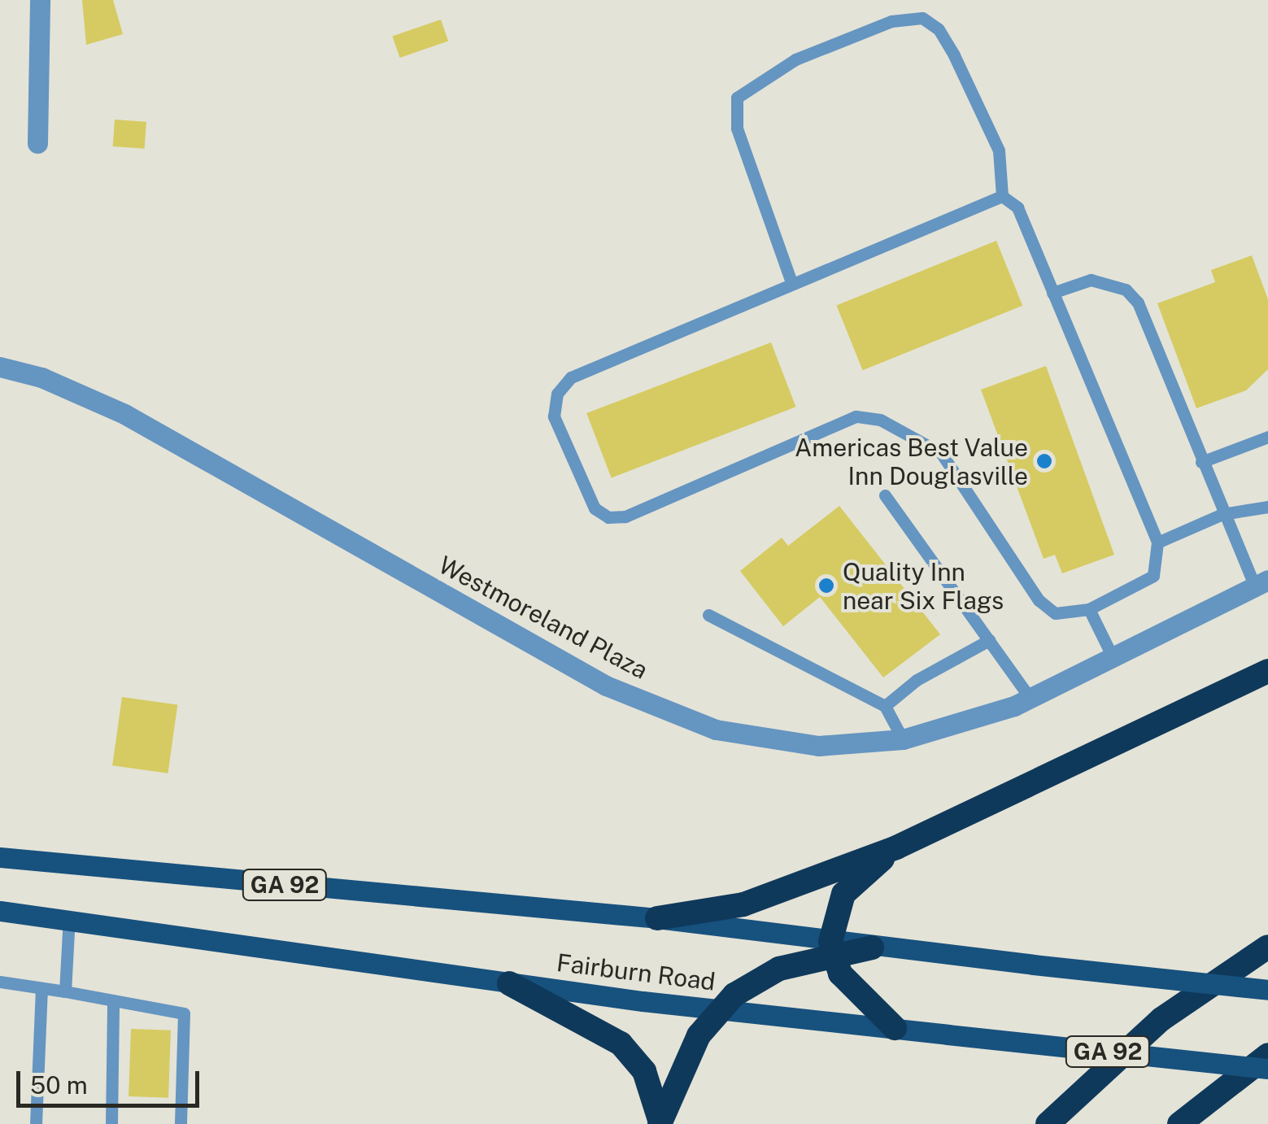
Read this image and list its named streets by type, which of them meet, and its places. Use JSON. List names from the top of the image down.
{
  "streets": {
    "main road": ["GA 92", "Fairburn Road"],
    "street": ["Westmoreland Plaza"]
  },
  "places": ["Americas Best Value Inn Douglasville", "Quality Inn near Six Flags"],
  "scale_bar": "50 m"
}
